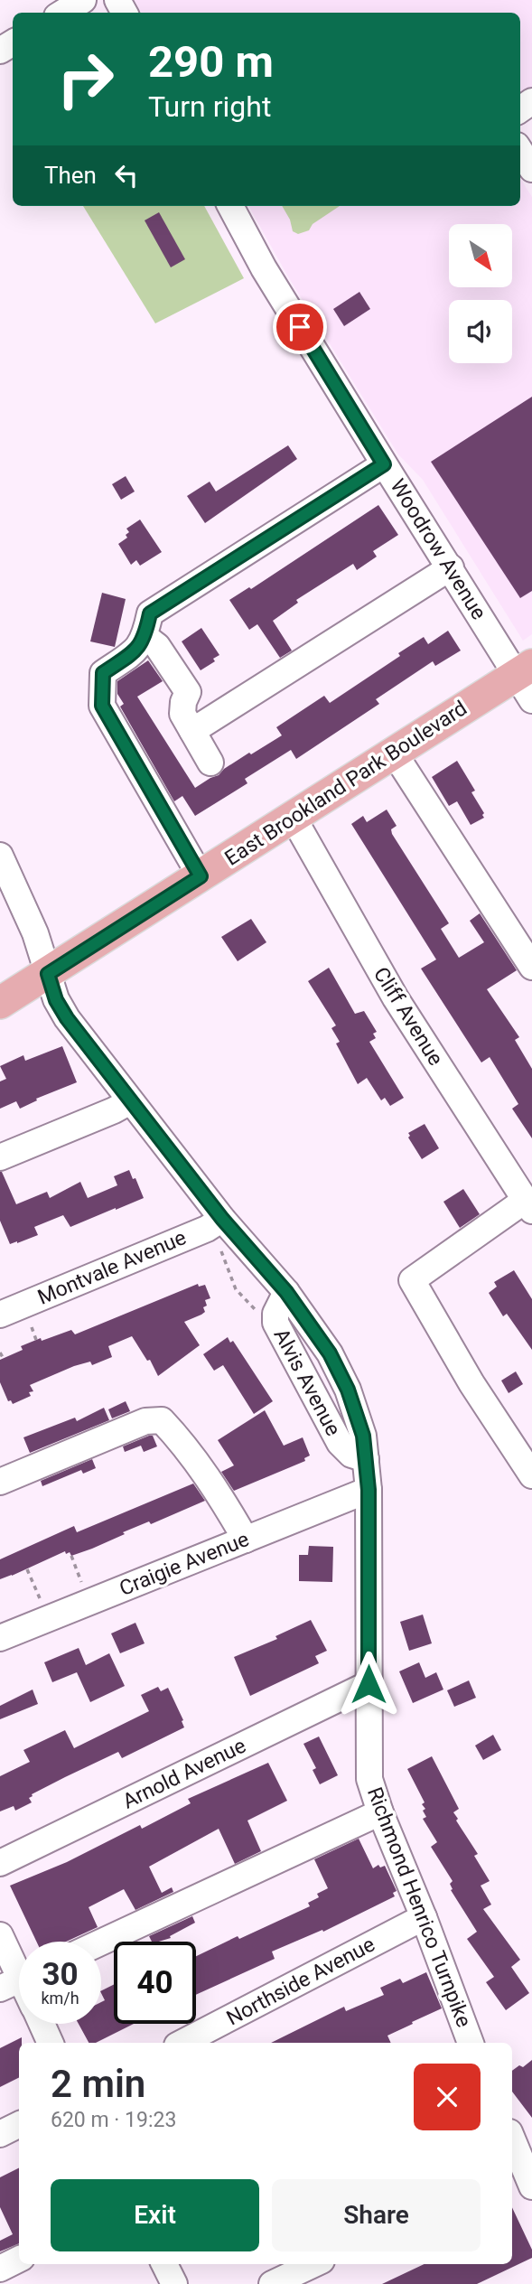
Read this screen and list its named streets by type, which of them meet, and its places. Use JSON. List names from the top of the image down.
{
  "streets": {
    "main road": ["East Brookland Park Boulevard"],
    "street": [
      "Woodrow Avenue",
      "Cliff Avenue",
      "Montvale Avenue",
      "Alvis Avenue",
      "Craigie Avenue",
      "Arnold Avenue",
      "Richmond Henrico Turnpike",
      "Northside Avenue"
    ]
  },
  "crossings": [
    ["Woodrow Avenue", "East Brookland Park Boulevard"],
    ["East Brookland Park Boulevard", "Cliff Avenue"],
    ["East Brookland Park Boulevard", "Richmond Henrico Turnpike"],
    ["Montvale Avenue", "Richmond Henrico Turnpike"],
    ["Alvis Avenue", "Richmond Henrico Turnpike"],
    ["Craigie Avenue", "Richmond Henrico Turnpike"],
    ["Arnold Avenue", "Richmond Henrico Turnpike"],
    ["Richmond Henrico Turnpike", "Northside Avenue"]
  ],
  "north": "bottom right",
  "page": {
    "turn": ["290 m", "Turn right"],
    "then": "Then",
    "speed": "30 km/h",
    "limit": "40",
    "heading": ["2 min", "620 m · 19:23"],
    "buttons": ["Exit", "Share"]
  }
}
